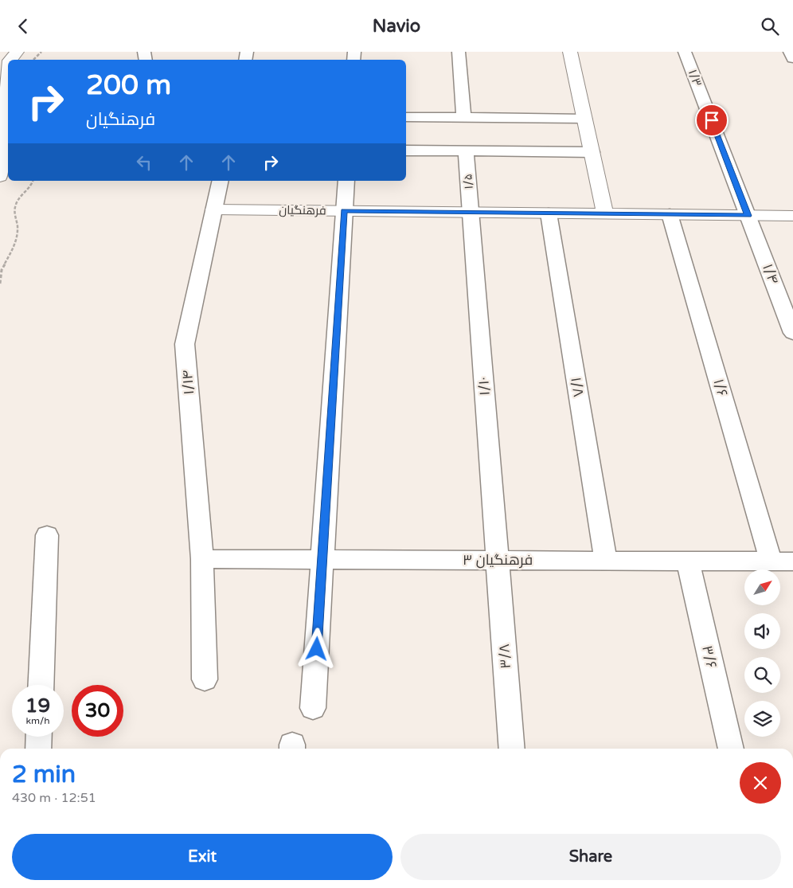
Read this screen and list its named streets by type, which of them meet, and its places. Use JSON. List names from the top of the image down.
{
  "streets": {
    "street": [
      "۱/۳",
      "۱/۵",
      "فرهنگیان",
      "۱/۴",
      "۱/۱۴",
      "۱/۱۰",
      "۱/۸",
      "۱/۶",
      "فرهنگیان ۳",
      "۳/۸",
      "۳/۶"
    ]
  },
  "crossings": [
    ["۱/۳", "فرهنگیان"],
    ["۱/۳", "۱/۴"],
    ["۱/۵", "فرهنگیان"],
    ["۱/۵", "۱/۱۰"],
    ["فرهنگیان", "۱/۴"],
    ["فرهنگیان", "۱/۱۴"],
    ["فرهنگیان", "۱/۱۰"],
    ["فرهنگیان", "۱/۸"],
    ["فرهنگیان", "۱/۶"],
    ["۱/۱۴", "فرهنگیان ۳"],
    ["۱/۱۰", "فرهنگیان ۳"],
    ["۱/۱۰", "۳/۸"],
    ["۱/۸", "فرهنگیان ۳"],
    ["۱/۶", "فرهنگیان ۳"],
    ["فرهنگیان ۳", "۳/۸"],
    ["فرهنگیان ۳", "۳/۶"]
  ],
  "north": "top right",
  "page": {
    "header": "Navio",
    "turn": ["200 m", "فرهنگیان"],
    "speed": "19 km/h",
    "limit": "30",
    "heading": ["2 min", "430 m · 12:51"],
    "buttons": ["Exit", "Share"]
  }
}
